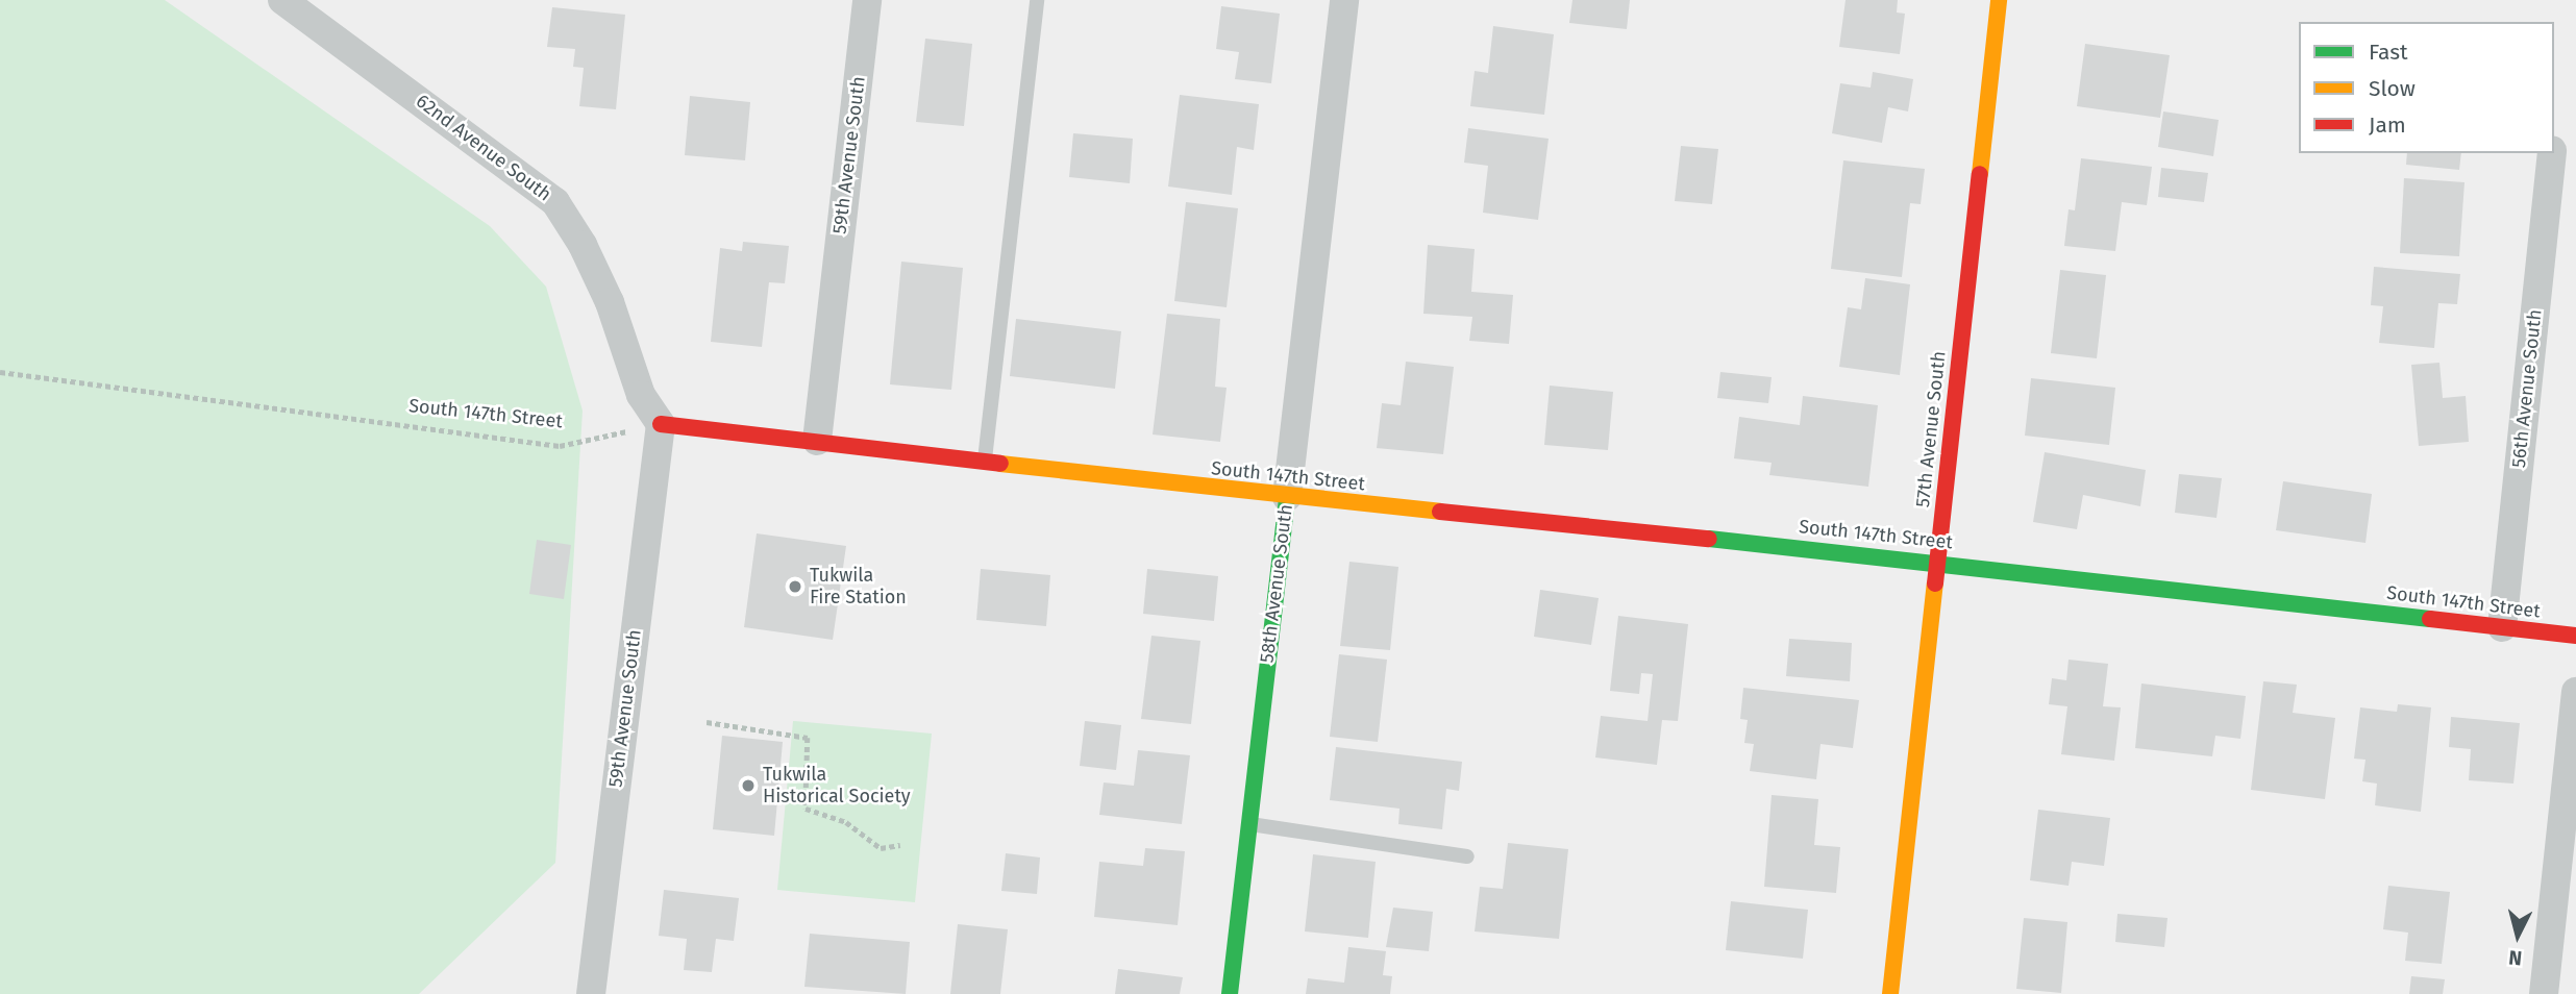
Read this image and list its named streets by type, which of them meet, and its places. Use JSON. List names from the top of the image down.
{
  "streets": {
    "street": [
      "62nd Avenue South",
      "59th Avenue South",
      "56th Avenue South",
      "South 147th Street",
      "57th Avenue South",
      "58th Avenue South"
    ]
  },
  "crossings": [
    ["62nd Avenue South", "59th Avenue South"],
    ["62nd Avenue South", "South 147th Street"],
    ["59th Avenue South", "South 147th Street"],
    ["56th Avenue South", "South 147th Street"],
    ["South 147th Street", "57th Avenue South"],
    ["South 147th Street", "58th Avenue South"]
  ],
  "places": ["Tukwila Fire Station", "Tukwila Historical Society"],
  "legend": ["Fast", "Slow", "Jam"],
  "north": "bottom"
}
